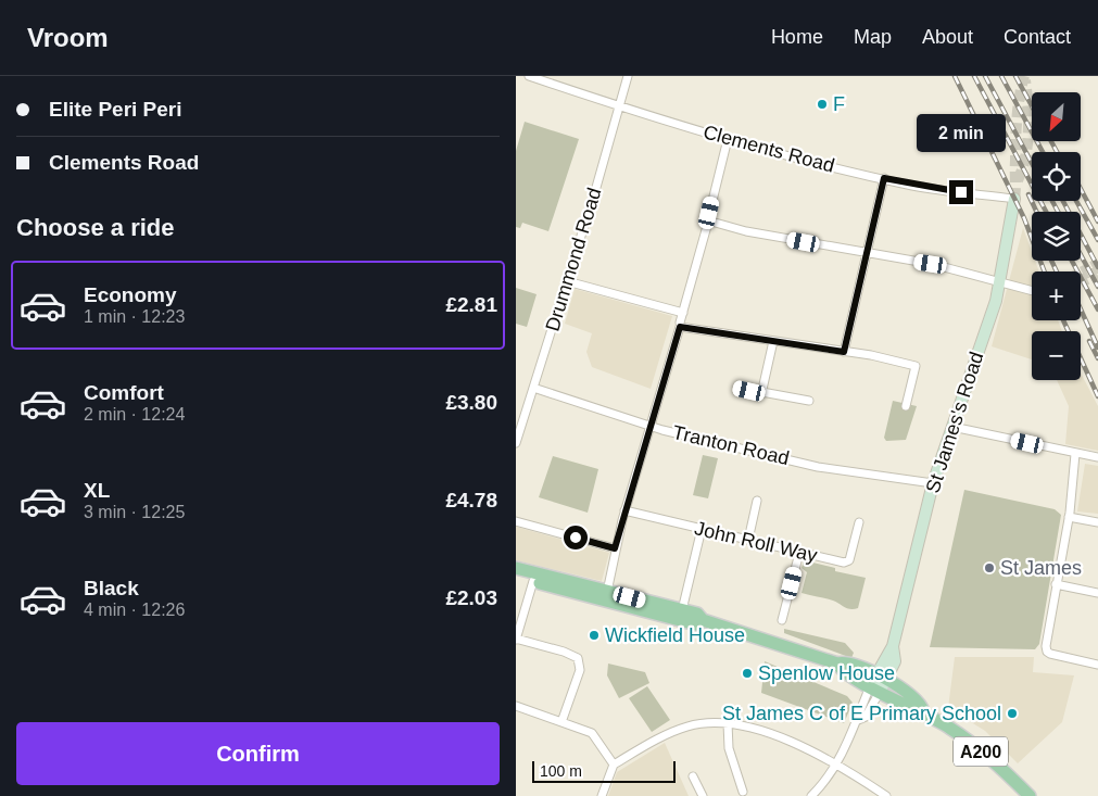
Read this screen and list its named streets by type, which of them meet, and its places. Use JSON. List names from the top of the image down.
{
  "streets": {
    "main road": ["A200"],
    "street": [
      "Clements Road",
      "Drummond Road",
      "St James's Road",
      "Tranton Road",
      "John Roll Way"
    ]
  },
  "crossings": [
    ["Clements Road", "Drummond Road"],
    ["Clements Road", "St James's Road"],
    ["Drummond Road", "Tranton Road"],
    ["St James's Road", "Tranton Road"],
    ["St James's Road", "A200"]
  ],
  "places": [
    "F",
    "St James",
    "Wickfield House",
    "Spenlow House",
    "St James C of E Primary School"
  ],
  "scale_bar": "100 m",
  "north": "bottom left",
  "page": {
    "header": "Vroom",
    "nav": [
      "Home",
      "Map",
      "About",
      "Contact"
    ],
    "banner": ["Elite Peri Peri", "Clements Road"],
    "map_buttons": ["+", "−"],
    "bubble": "2 min",
    "heading": "Choose a ride",
    "list": [
      {
        "name": "Economy",
        "note": "1 min · 12:23",
        "value": "£2.81"
      },
      {
        "name": "Comfort",
        "note": "2 min · 12:24",
        "value": "£3.80"
      },
      {
        "name": "XL",
        "note": "3 min · 12:25",
        "value": "£4.78"
      },
      {
        "name": "Black",
        "note": "4 min · 12:26",
        "value": "£2.03"
      }
    ],
    "buttons": "Confirm",
    "scale": "100 m"
  }
}
